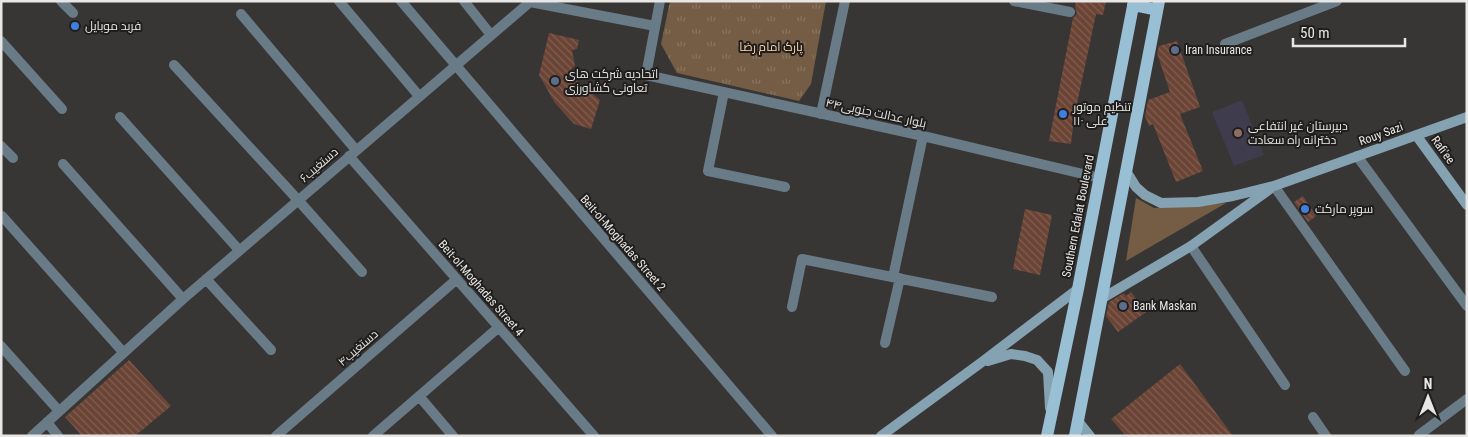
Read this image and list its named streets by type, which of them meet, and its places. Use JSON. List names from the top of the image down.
{
  "streets": {
    "main road": ["Southern Edalat Boulevard"],
    "street": [
      "بلوار عدالت جنوبی۴۴",
      "Rouy Sazi",
      "Rafi'ee",
      "دستغیب۶",
      "Beit-ol-Moghadas Street 2",
      "Beit-ol-Moghadas Street 4",
      "دستغیب۴"
    ]
  },
  "crossings": [
    ["بلوار عدالت جنوبی۴۴", "دستغیب۶"],
    ["بلوار عدالت جنوبی۴۴", "Southern Edalat Boulevard"],
    ["Rouy Sazi", "Rafi'ee"],
    ["دستغیب۶", "Beit-ol-Moghadas Street 2"],
    ["دستغیب۶", "Beit-ol-Moghadas Street 4"],
    ["Beit-ol-Moghadas Street 4", "دستغیب۴"]
  ],
  "parks": ["پارک امام رضا"],
  "places": [
    "فربد موبایل",
    "Iran Insurance",
    "اتحادیه شرکت های تعاونی کشاورزی",
    "تنظیم موتور علی ۱۱۰",
    "دبیرستان غیر انتفاعی دخترانه راه سعادت",
    "سوپر مارکت",
    "Bank Maskan"
  ],
  "scale_bar": "50 m",
  "north": "top"
}
